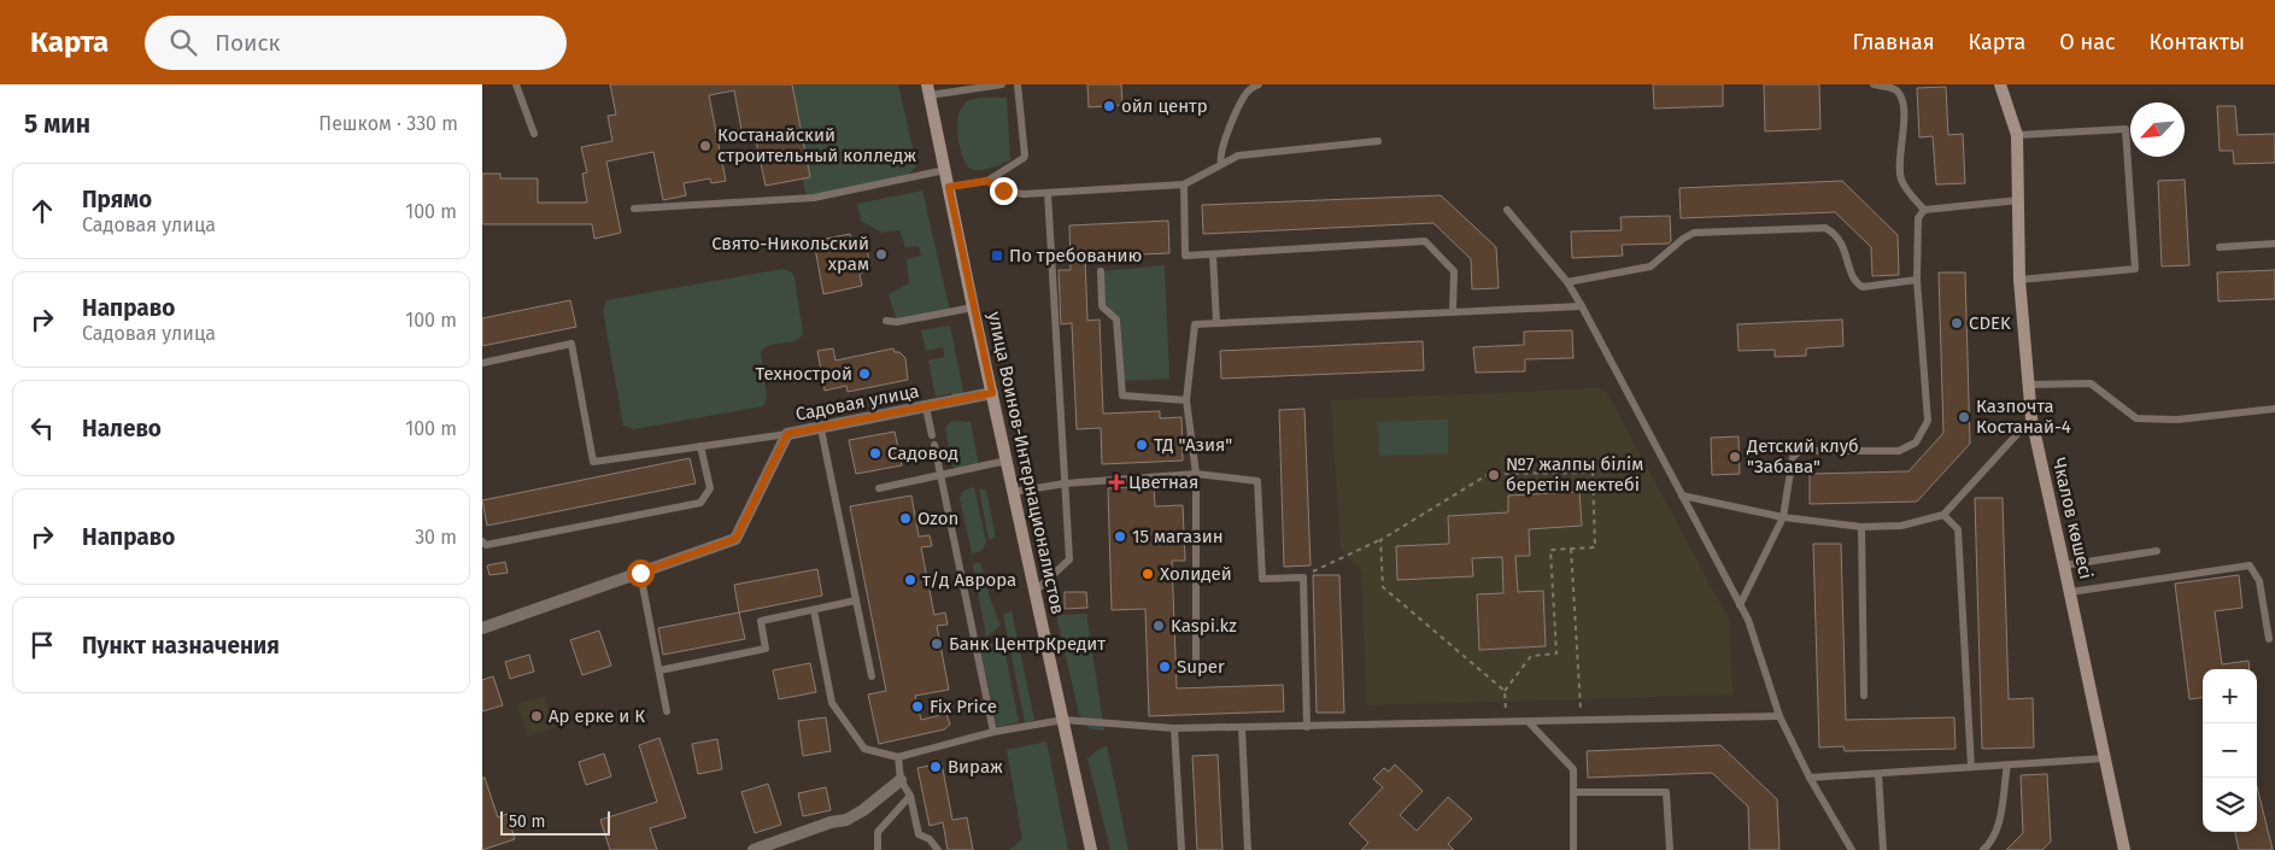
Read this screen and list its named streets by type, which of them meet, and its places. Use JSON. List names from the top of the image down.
{
  "streets": {
    "street": ["Садовая улица", "улица Воинов-Интернационалистов", "Чкалов көшесі"]
  },
  "crossings": [
    ["Садовая улица", "улица Воинов-Интернационалистов"]
  ],
  "places": {
    "other": [
      "ойл центр",
      "Костанайский строительный колледж",
      "Свято-Никольский храм",
      "CDEK",
      "Технострой",
      "Казпочта Костанай-4",
      "ТД \"Азия\"",
      "Садовод",
      "Детский клуб \"Забава\"",
      "№7 жалпы білім беретін мектебі",
      "Ozon",
      "15 магазин",
      "Холидей",
      "т/д Аврора",
      "Kaspi.kz",
      "Банк ЦентрКредит",
      "Super",
      "Fix Price",
      "Ар ерке и К",
      "Вираж"
    ],
    "transit": ["По требованию"],
    "health": ["Цветная"]
  },
  "scale_bar": "50 m",
  "north": "bottom left",
  "page": {
    "header": "Карта",
    "search": "Поиск",
    "nav": [
      "Главная",
      "Карта",
      "О нас",
      "Контакты"
    ],
    "heading": ["5 мин", "Пешком · 330 m"],
    "list": [
      ["Прямо", "Садовая улица", "100 m"],
      ["Направо", "Садовая улица", "100 m"],
      ["Налево", "100 m"],
      ["Направо", "30 m"],
      "Пункт назначения"
    ],
    "map_buttons": ["+", "−"],
    "scale": "50 m"
  }
}
